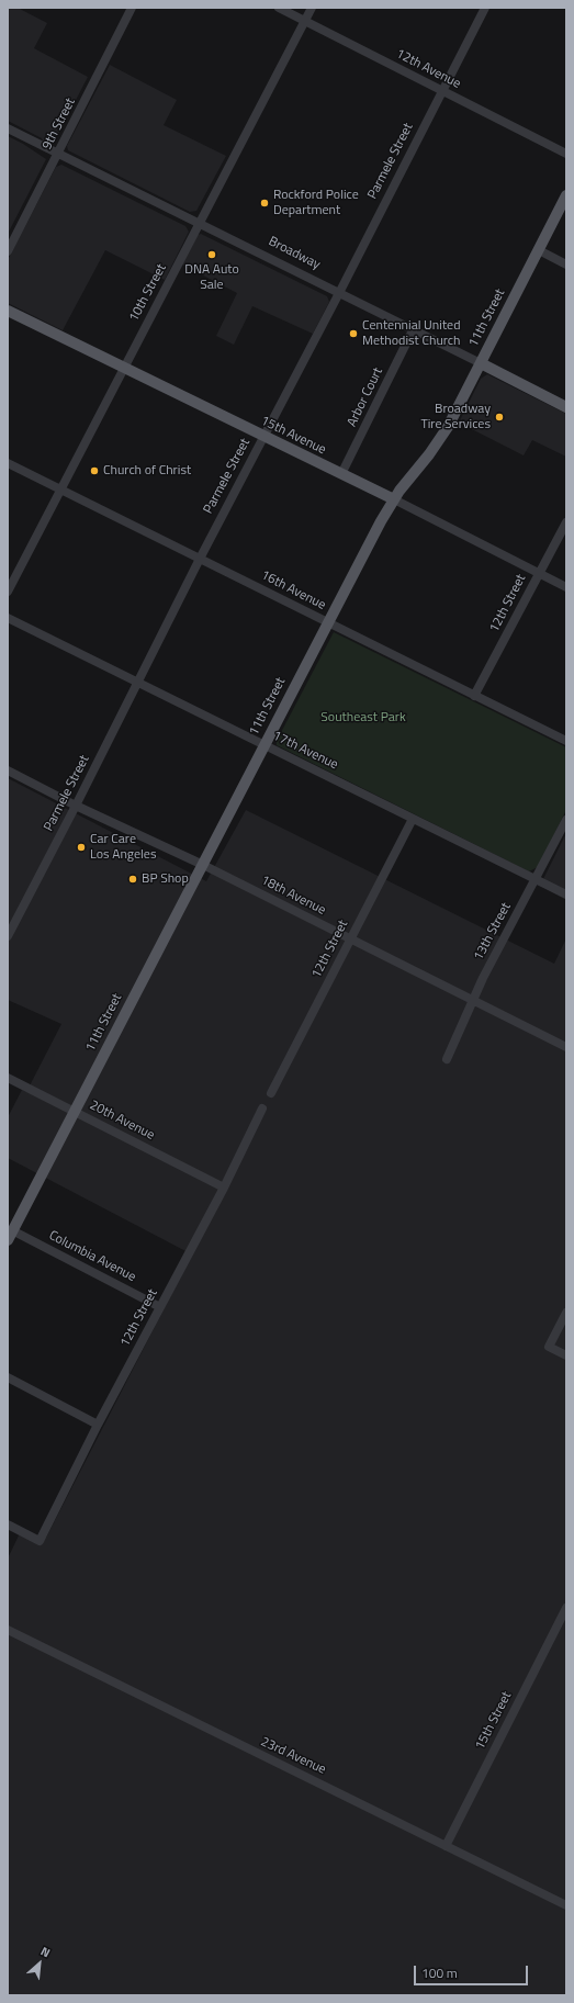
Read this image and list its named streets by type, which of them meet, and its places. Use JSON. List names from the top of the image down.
{
  "streets": {
    "main road": ["Broadway", "11th Street", "15th Avenue"],
    "street": [
      "12th Avenue",
      "9th Street",
      "Parmele Street",
      "10th Street",
      "Arbor Court",
      "16th Avenue",
      "12th Street",
      "17th Avenue",
      "18th Avenue",
      "13th Street",
      "20th Avenue",
      "Columbia Avenue",
      "15th Street",
      "23rd Avenue"
    ]
  },
  "crossings": [
    ["12th Avenue", "Parmele Street"],
    ["12th Avenue", "10th Street"],
    ["9th Street", "Broadway"],
    ["Parmele Street", "Broadway"],
    ["Parmele Street", "15th Avenue"],
    ["Parmele Street", "16th Avenue"],
    ["Parmele Street", "17th Avenue"],
    ["Parmele Street", "18th Avenue"],
    ["Broadway", "10th Street"],
    ["Broadway", "11th Street"],
    ["Broadway", "Arbor Court"],
    ["10th Street", "15th Avenue"],
    ["10th Street", "16th Avenue"],
    ["11th Street", "15th Avenue"],
    ["11th Street", "16th Avenue"],
    ["11th Street", "17th Avenue"],
    ["11th Street", "18th Avenue"],
    ["11th Street", "20th Avenue"],
    ["11th Street", "Columbia Avenue"],
    ["Arbor Court", "15th Avenue"],
    ["15th Avenue", "12th Street"],
    ["16th Avenue", "12th Street"],
    ["12th Street", "17th Avenue"],
    ["12th Street", "18th Avenue"],
    ["12th Street", "20th Avenue"],
    ["12th Street", "Columbia Avenue"],
    ["17th Avenue", "13th Street"],
    ["18th Avenue", "13th Street"],
    ["15th Street", "23rd Avenue"]
  ],
  "parks": ["Southeast Park"],
  "places": [
    "Rockford Police Department",
    "DNA Auto Sale",
    "Centennial United Methodist Church",
    "Broadway Tire Services",
    "Church of Christ",
    "Car Care Los Angeles",
    "BP Shop"
  ],
  "scale_bar": "100 m",
  "north": "top right"
}
